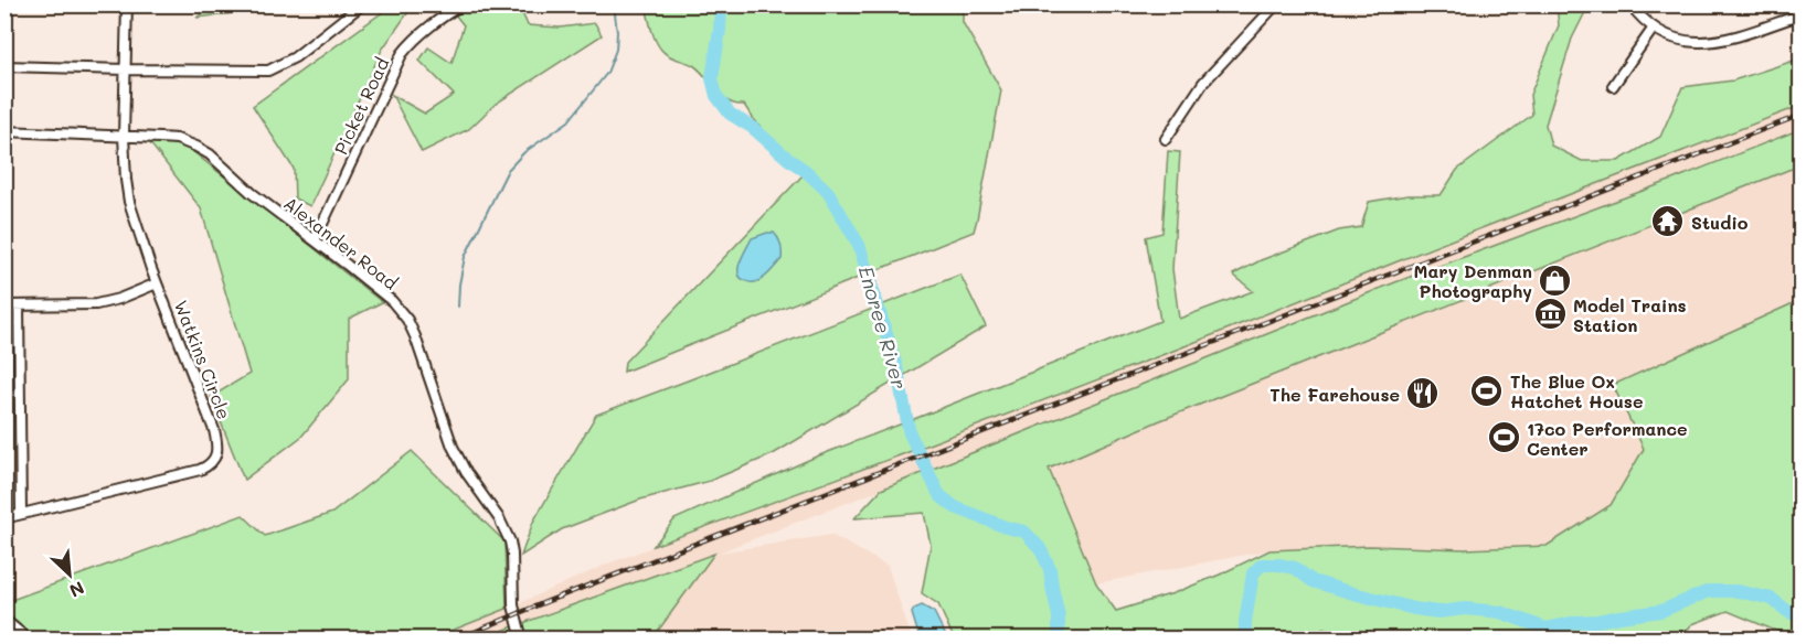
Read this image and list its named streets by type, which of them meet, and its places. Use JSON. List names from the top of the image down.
{
  "streets": {
    "street": ["Picket Road", "Alexander Road", "Watkins Circle"]
  },
  "crossings": [
    ["Picket Road", "Alexander Road"],
    ["Alexander Road", "Watkins Circle"]
  ],
  "water": ["Enoree River"],
  "places": {
    "temple": ["Studio"],
    "shop": ["Mary Denman Photography"],
    "museum": ["Model Trains Station"],
    "sports": ["The Blue Ox Hatchet House", "17co Performance Center"],
    "restaurant": ["The Farehouse"]
  },
  "north": "bottom right"
}
